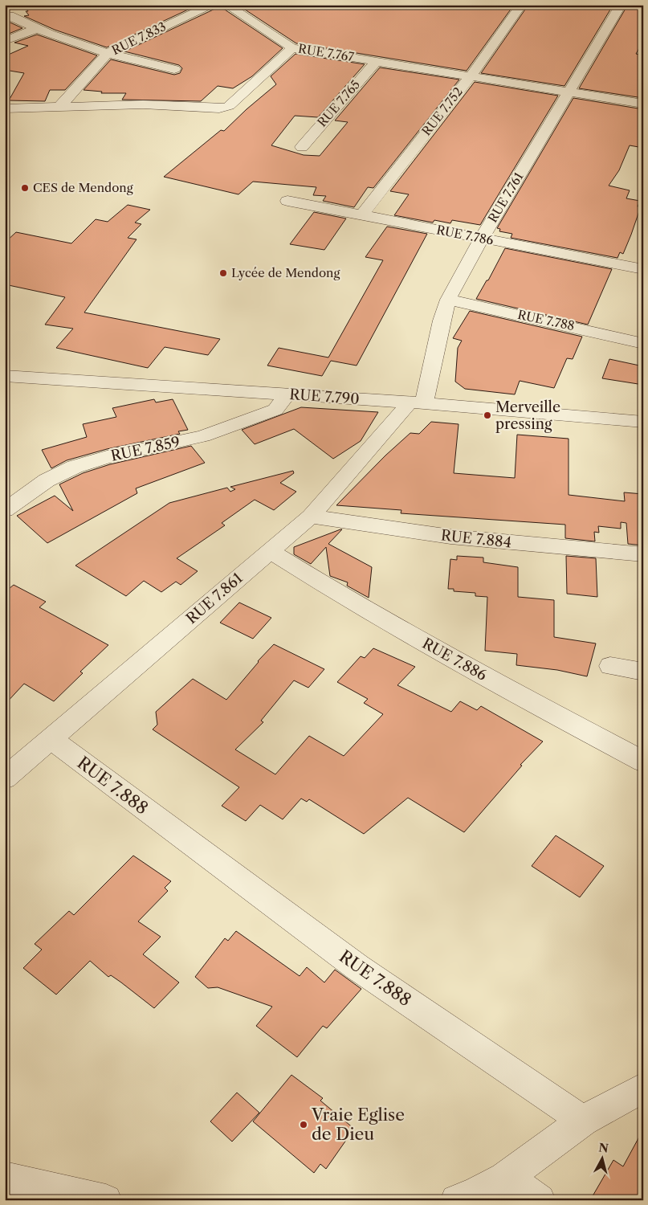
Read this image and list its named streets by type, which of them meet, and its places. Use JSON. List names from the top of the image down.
{
  "streets": {
    "street": [
      "RUE 7.833",
      "RUE 7.767",
      "RUE 7.765",
      "RUE 7.752",
      "RUE 7.761",
      "RUE 7.786",
      "RUE 7.788",
      "RUE 7.790",
      "RUE 7.859",
      "RUE 7.884",
      "RUE 7.861",
      "RUE 7.886",
      "RUE 7.888"
    ]
  },
  "crossings": [
    ["RUE 7.833", "RUE 7.767"],
    ["RUE 7.767", "RUE 7.765"],
    ["RUE 7.767", "RUE 7.752"],
    ["RUE 7.767", "RUE 7.761"],
    ["RUE 7.752", "RUE 7.786"],
    ["RUE 7.761", "RUE 7.786"],
    ["RUE 7.761", "RUE 7.788"],
    ["RUE 7.761", "RUE 7.790"],
    ["RUE 7.761", "RUE 7.861"],
    ["RUE 7.790", "RUE 7.859"],
    ["RUE 7.790", "RUE 7.861"],
    ["RUE 7.884", "RUE 7.861"],
    ["RUE 7.861", "RUE 7.886"],
    ["RUE 7.861", "RUE 7.888"]
  ],
  "places": [
    "CES de Mendong",
    "Lycée de Mendong",
    "Merveille pressing",
    "Vraie Eglise de Dieu"
  ],
  "north": "top"
}
